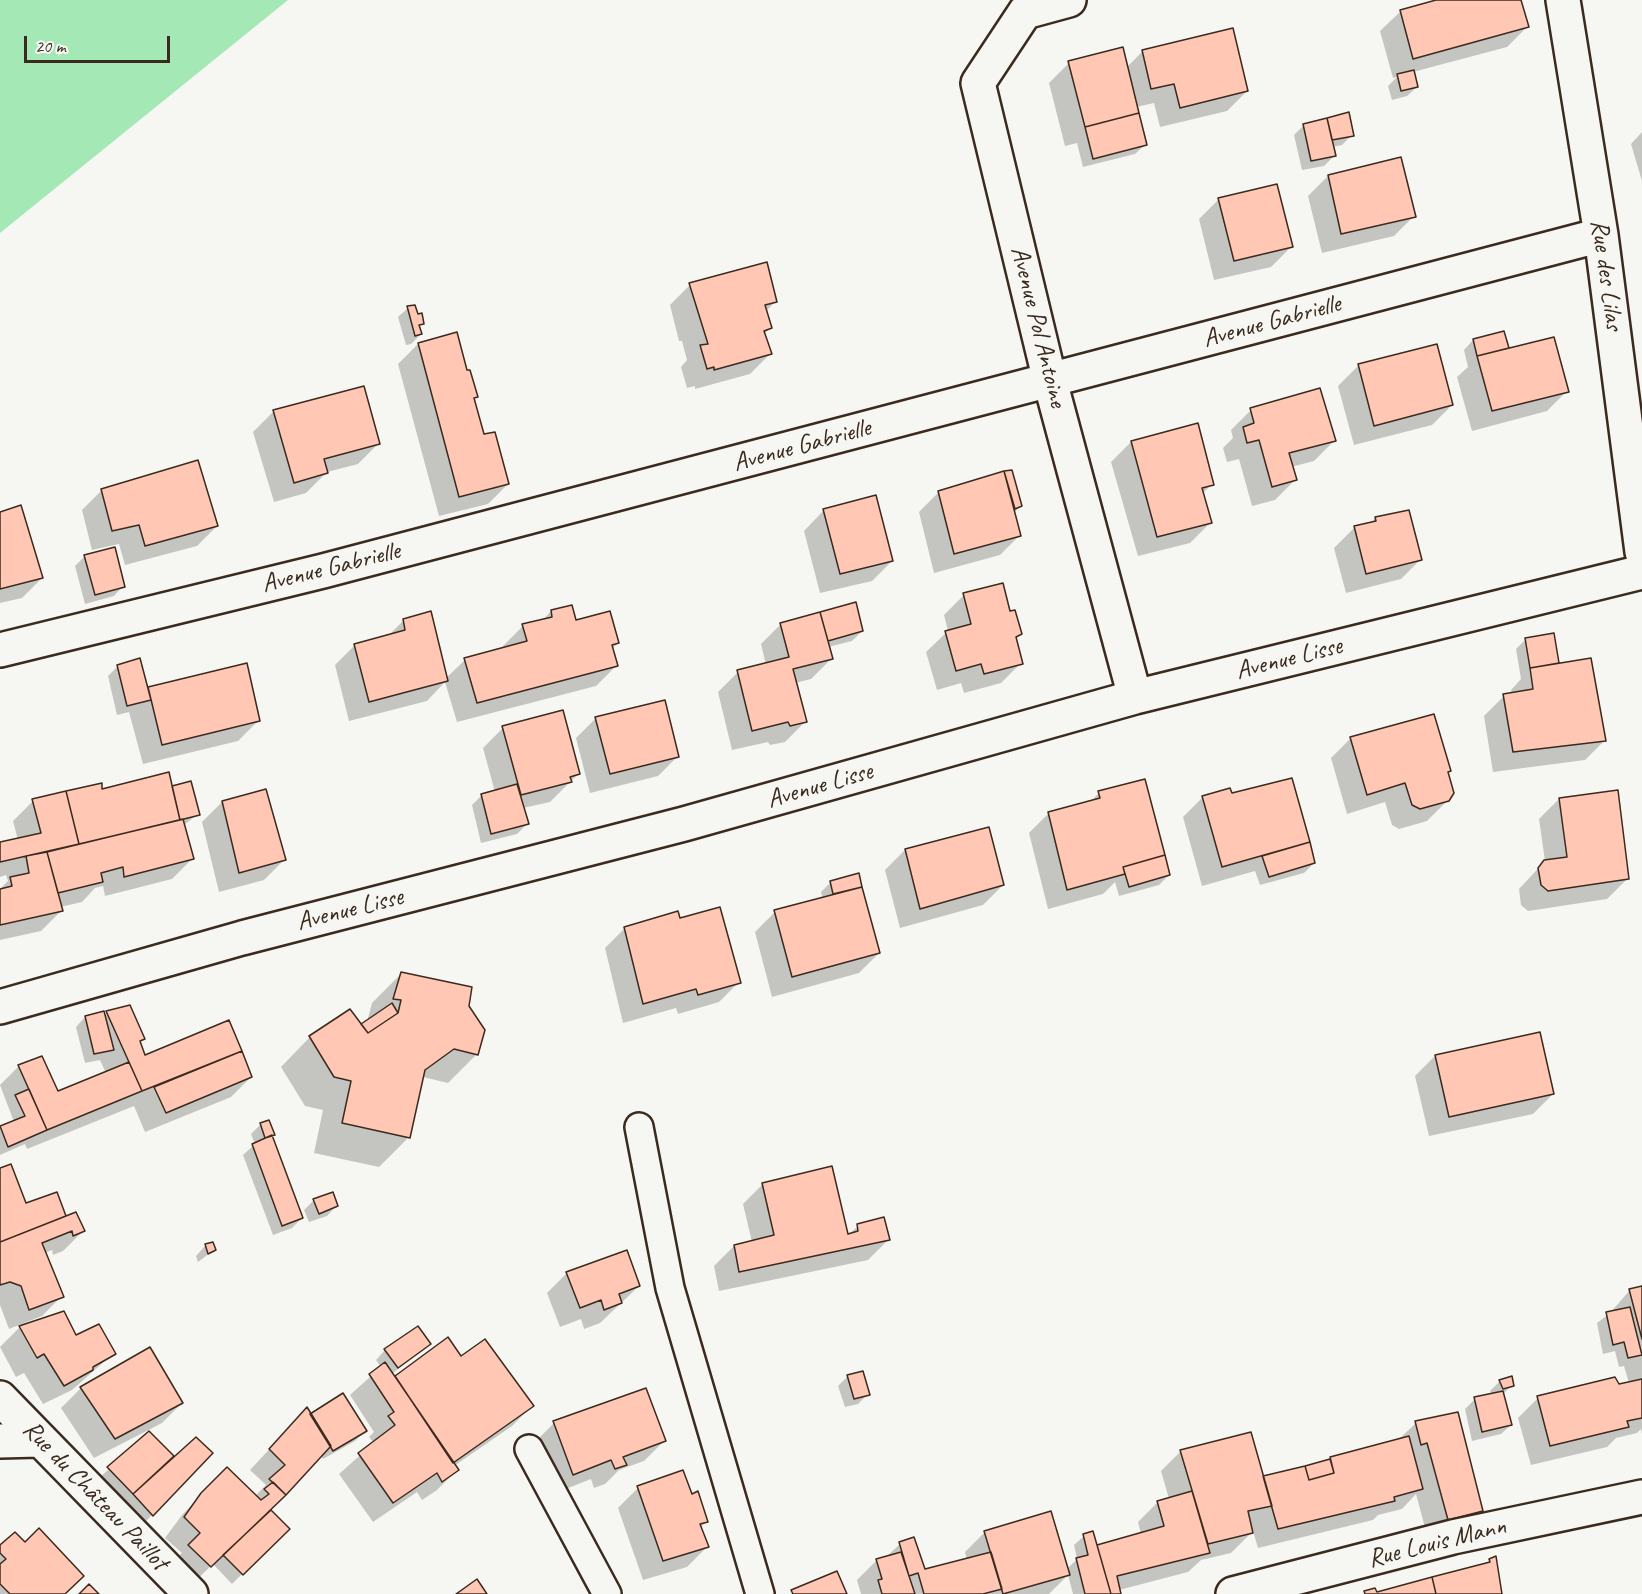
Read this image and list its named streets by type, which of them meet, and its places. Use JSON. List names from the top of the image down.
{
  "streets": {
    "street": [
      "Rue des Lilas",
      "Avenue Gabrielle",
      "Avenue Pol Antoine",
      "Avenue Lisse",
      "Rue du Château Paillot",
      "Rue Louis Mann"
    ]
  },
  "crossings": [
    ["Rue des Lilas", "Avenue Gabrielle"],
    ["Avenue Gabrielle", "Avenue Pol Antoine"],
    ["Avenue Pol Antoine", "Avenue Lisse"]
  ],
  "scale_bar": "20 m"
}
